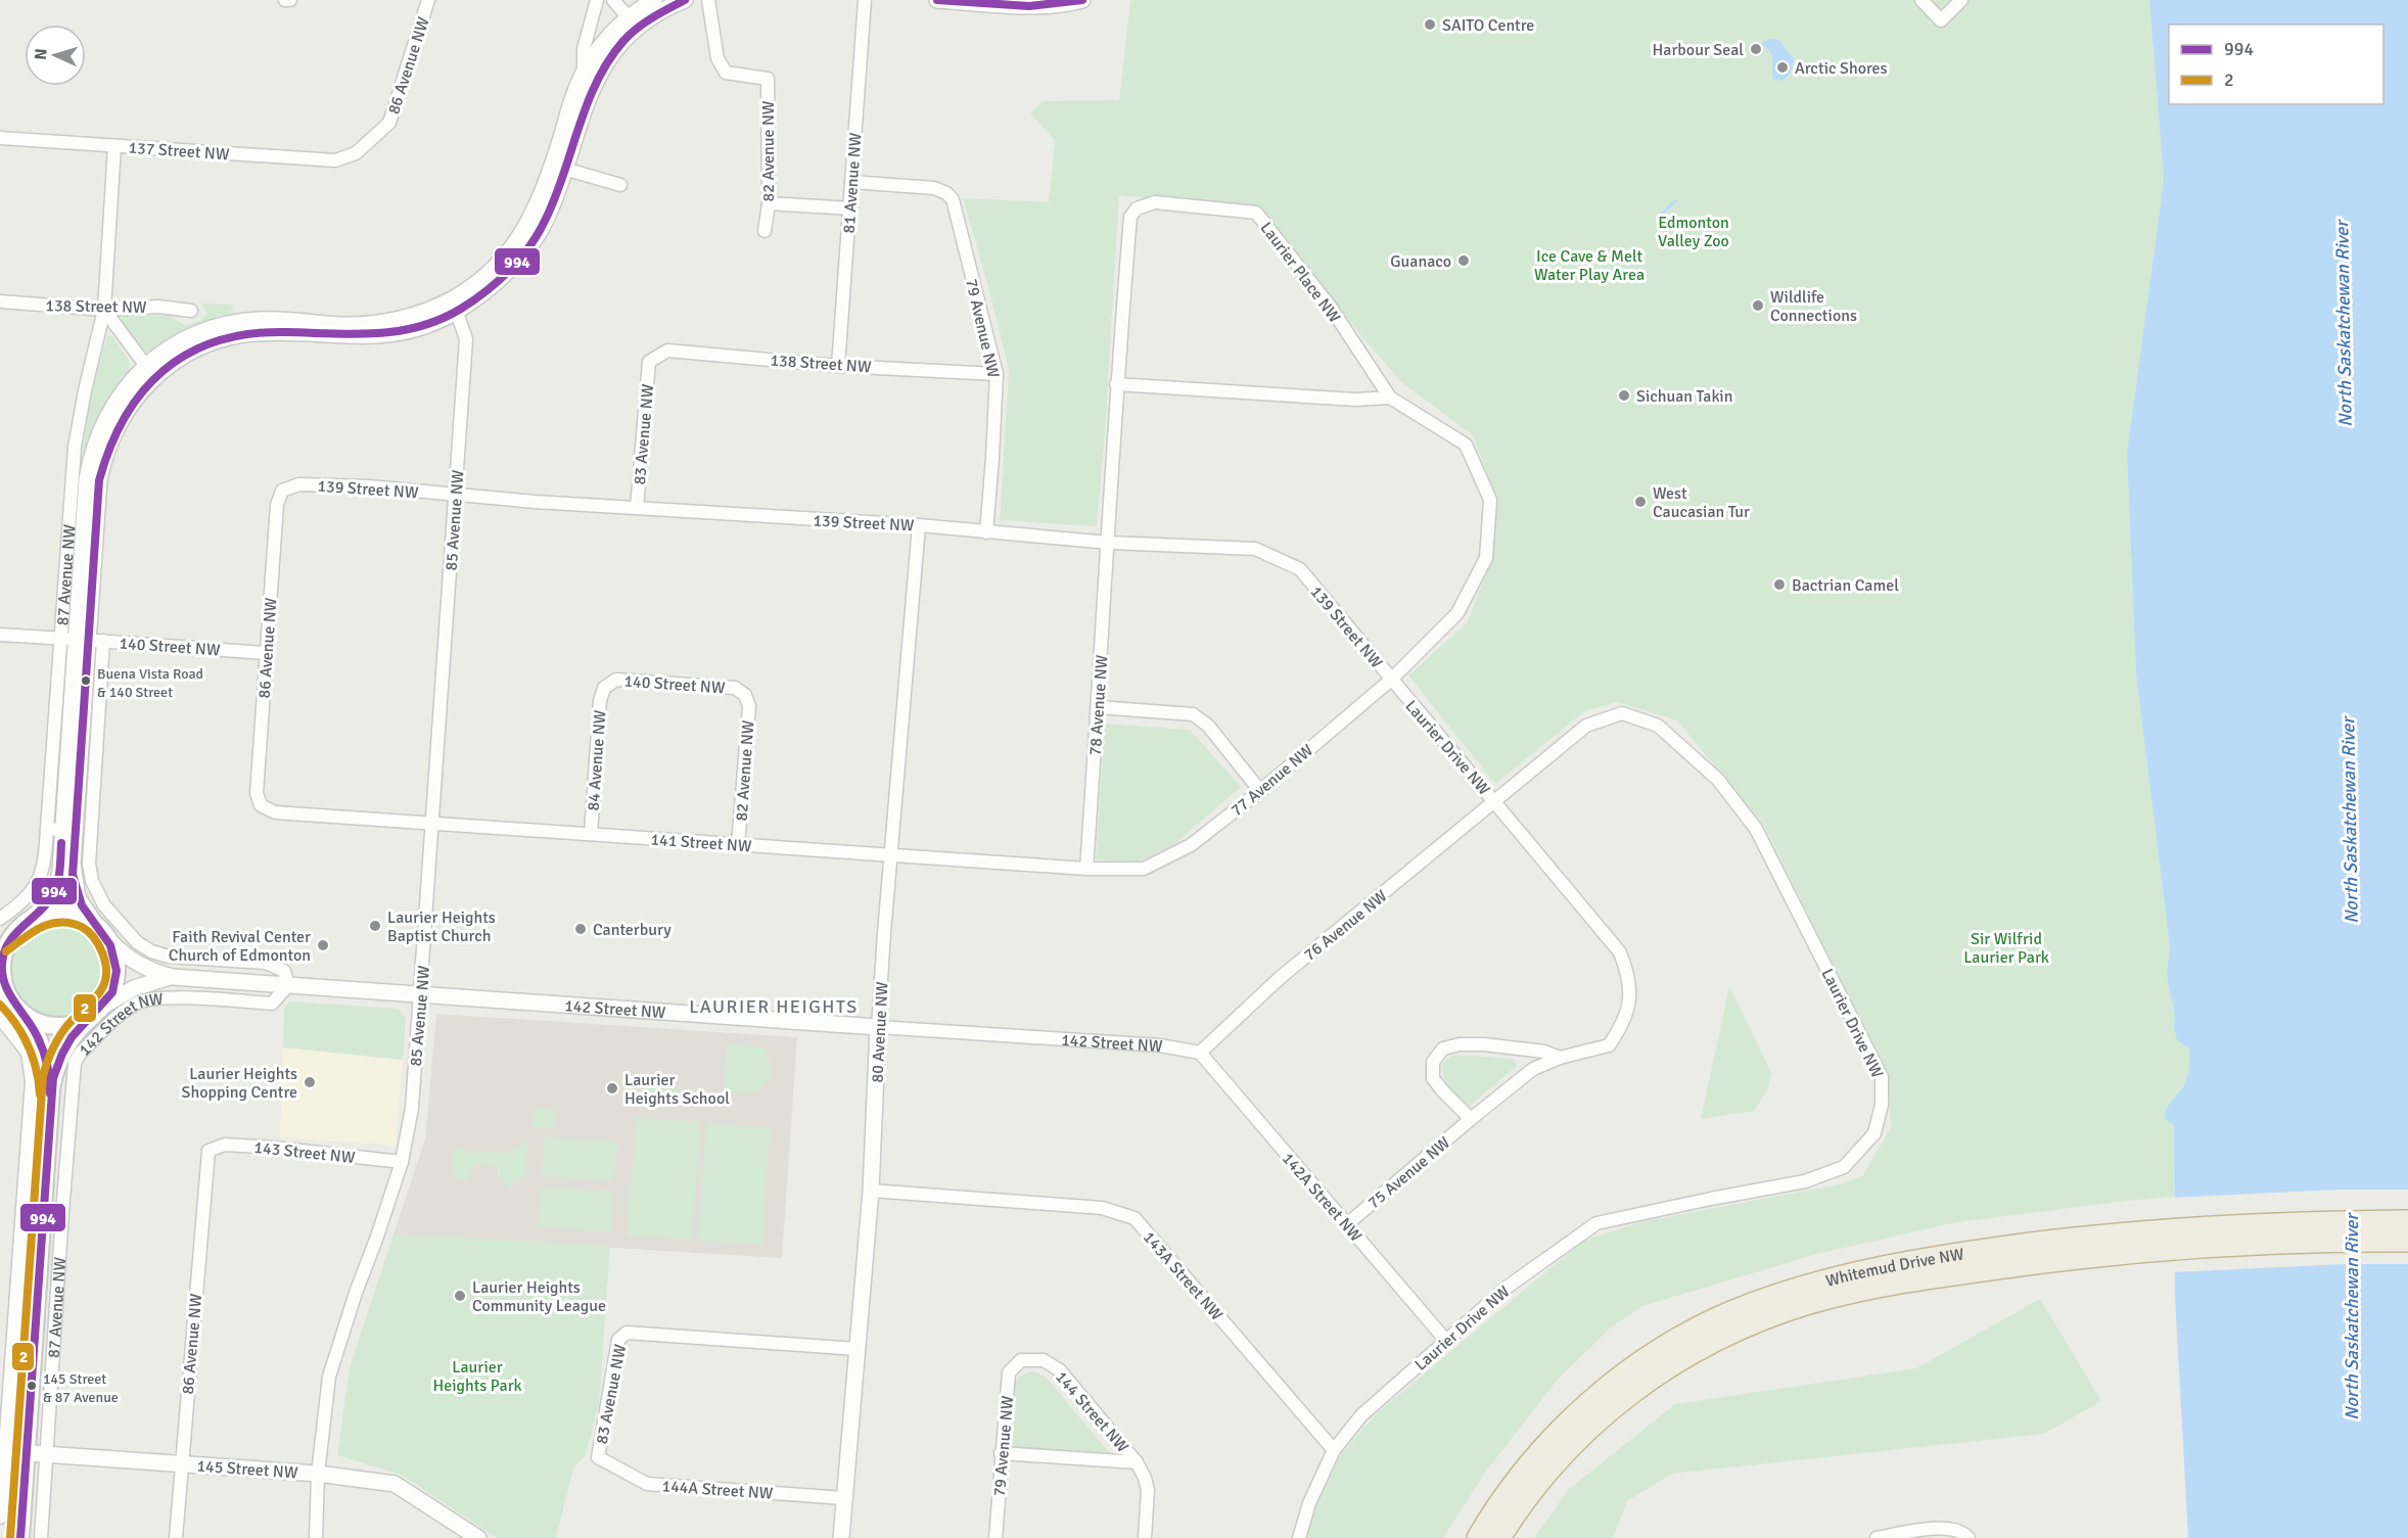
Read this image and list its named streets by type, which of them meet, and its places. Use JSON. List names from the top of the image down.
{
  "streets": {
    "highway": ["Whitemud Drive NW"],
    "main road": ["87 Avenue NW"],
    "street": [
      "86 Avenue NW",
      "137 Street NW",
      "82 Avenue NW",
      "81 Avenue NW",
      "Laurier Place NW",
      "138 Street NW",
      "79 Avenue NW",
      "83 Avenue NW",
      "139 Street NW",
      "85 Avenue NW",
      "140 Street NW",
      "78 Avenue NW",
      "Laurier Drive NW",
      "84 Avenue NW",
      "77 Avenue NW",
      "141 Street NW",
      "76 Avenue NW",
      "142 Street NW",
      "80 Avenue NW",
      "143 Street NW",
      "75 Avenue NW",
      "142A Street NW",
      "143A Street NW",
      "144 Street NW",
      "145 Street NW",
      "144A Street NW"
    ]
  },
  "crossings": [
    ["86 Avenue NW", "137 Street NW"],
    ["86 Avenue NW", "139 Street NW"],
    ["86 Avenue NW", "140 Street NW"],
    ["86 Avenue NW", "141 Street NW"],
    ["86 Avenue NW", "143 Street NW"],
    ["86 Avenue NW", "145 Street NW"],
    ["137 Street NW", "87 Avenue NW"],
    ["82 Avenue NW", "140 Street NW"],
    ["82 Avenue NW", "141 Street NW"],
    ["81 Avenue NW", "138 Street NW"],
    ["81 Avenue NW", "79 Avenue NW"],
    ["Laurier Place NW", "139 Street NW"],
    ["Laurier Place NW", "78 Avenue NW"],
    ["Laurier Place NW", "Laurier Drive NW"],
    ["Laurier Place NW", "77 Avenue NW"],
    ["138 Street NW", "79 Avenue NW"],
    ["138 Street NW", "83 Avenue NW"],
    ["138 Street NW", "87 Avenue NW"],
    ["79 Avenue NW", "139 Street NW"],
    ["79 Avenue NW", "144 Street NW"],
    ["83 Avenue NW", "139 Street NW"],
    ["83 Avenue NW", "80 Avenue NW"],
    ["83 Avenue NW", "144A Street NW"],
    ["139 Street NW", "85 Avenue NW"],
    ["139 Street NW", "78 Avenue NW"],
    ["139 Street NW", "Laurier Drive NW"],
    ["139 Street NW", "77 Avenue NW"],
    ["139 Street NW", "80 Avenue NW"],
    ["85 Avenue NW", "141 Street NW"],
    ["85 Avenue NW", "142 Street NW"],
    ["85 Avenue NW", "143 Street NW"],
    ["85 Avenue NW", "145 Street NW"],
    ["87 Avenue NW", "140 Street NW"],
    ["87 Avenue NW", "142 Street NW"],
    ["87 Avenue NW", "145 Street NW"],
    ["140 Street NW", "84 Avenue NW"],
    ["140 Street NW", "142 Street NW"],
    ["78 Avenue NW", "141 Street NW"],
    ["Laurier Drive NW", "77 Avenue NW"],
    ["Laurier Drive NW", "76 Avenue NW"],
    ["Laurier Drive NW", "75 Avenue NW"],
    ["Laurier Drive NW", "142A Street NW"],
    ["Laurier Drive NW", "143A Street NW"],
    ["84 Avenue NW", "141 Street NW"],
    ["77 Avenue NW", "141 Street NW"],
    ["141 Street NW", "80 Avenue NW"],
    ["76 Avenue NW", "142 Street NW"],
    ["76 Avenue NW", "75 Avenue NW"],
    ["76 Avenue NW", "142A Street NW"],
    ["142 Street NW", "80 Avenue NW"],
    ["142 Street NW", "142A Street NW"],
    ["80 Avenue NW", "143A Street NW"],
    ["80 Avenue NW", "144A Street NW"],
    ["75 Avenue NW", "142A Street NW"]
  ],
  "districts": ["LAURIER HEIGHTS"],
  "water": ["North Saskatchewan River"],
  "parks": [
    "Edmonton Valley Zoo",
    "Ice Cave & Melt Water Play Area",
    "Sir Wilfrid Laurier Park",
    "Laurier Heights Park"
  ],
  "places": [
    "SAITO Centre",
    "Harbour Seal",
    "Arctic Shores",
    "Guanaco",
    "Wildlife Connections",
    "Sichuan Takin",
    "West Caucasian Tur",
    "Bactrian Camel",
    "Buena Vista Road & 140 Street",
    "Laurier Heights Baptist Church",
    "Canterbury",
    "Faith Revival Center Church of Edmonton",
    "Laurier Heights Shopping Centre",
    "Laurier Heights School",
    "Laurier Heights Community League",
    "145 Street & 87 Avenue"
  ],
  "lines": ["transit line 994", "transit line 2"],
  "legend": ["994", "2"],
  "north": "left"
}
